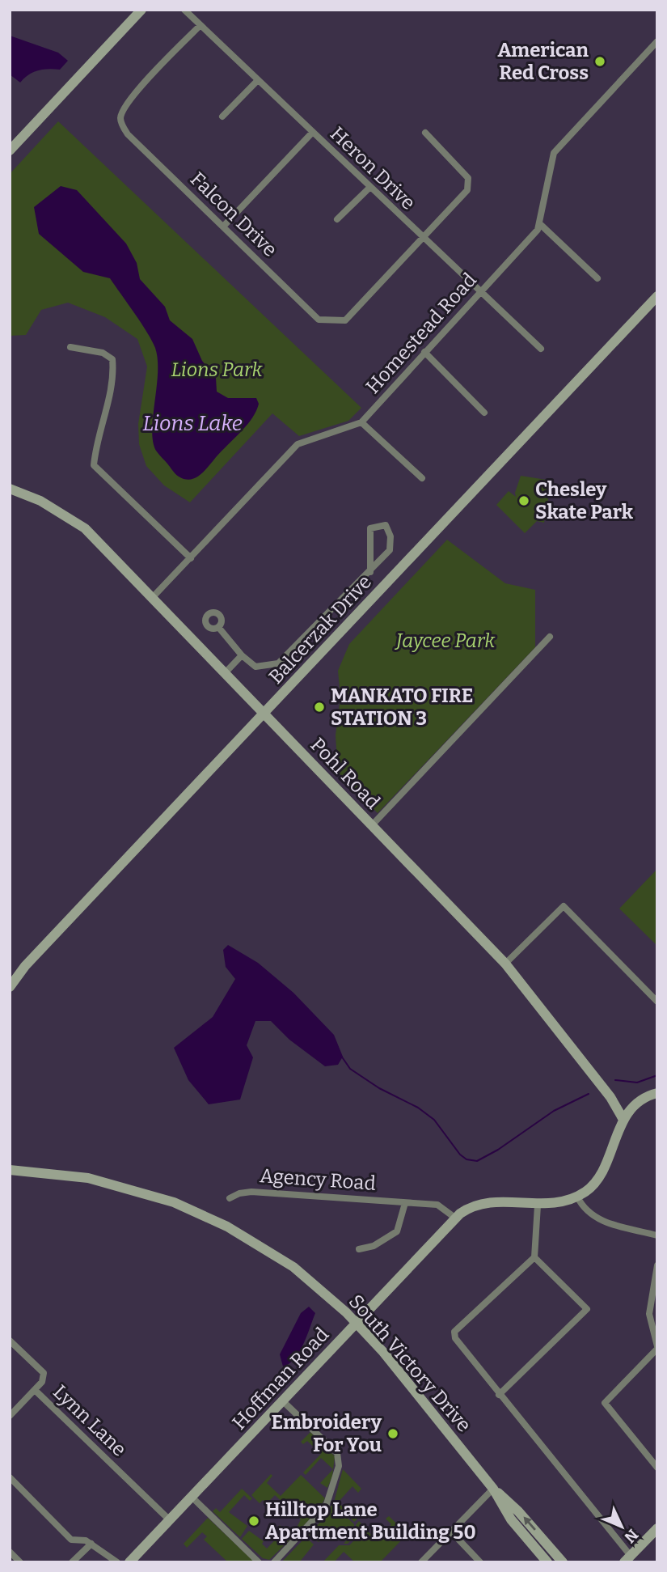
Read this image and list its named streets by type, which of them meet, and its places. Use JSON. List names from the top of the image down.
{
  "streets": {
    "street": [
      "Heron Drive",
      "Falcon Drive",
      "Homestead Road",
      "Balcerzak Drive",
      "Pohl Road",
      "Agency Road",
      "South Victory Drive",
      "Hoffman Road",
      "Lynn Lane"
    ]
  },
  "crossings": [
    ["Heron Drive", "Falcon Drive"],
    ["Heron Drive", "Homestead Road"],
    ["Balcerzak Drive", "Pohl Road"],
    ["Agency Road", "Hoffman Road"],
    ["South Victory Drive", "Hoffman Road"],
    ["Hoffman Road", "Lynn Lane"]
  ],
  "water": ["Lions Lake"],
  "parks": ["Lions Park", "Jaycee Park"],
  "places": [
    "American Red Cross",
    "Chesley Skate Park",
    "MANKATO FIRE STATION 3",
    "Embroidery For You",
    "Hilltop Lane Apartment Building 50"
  ],
  "north": "bottom right"
}
